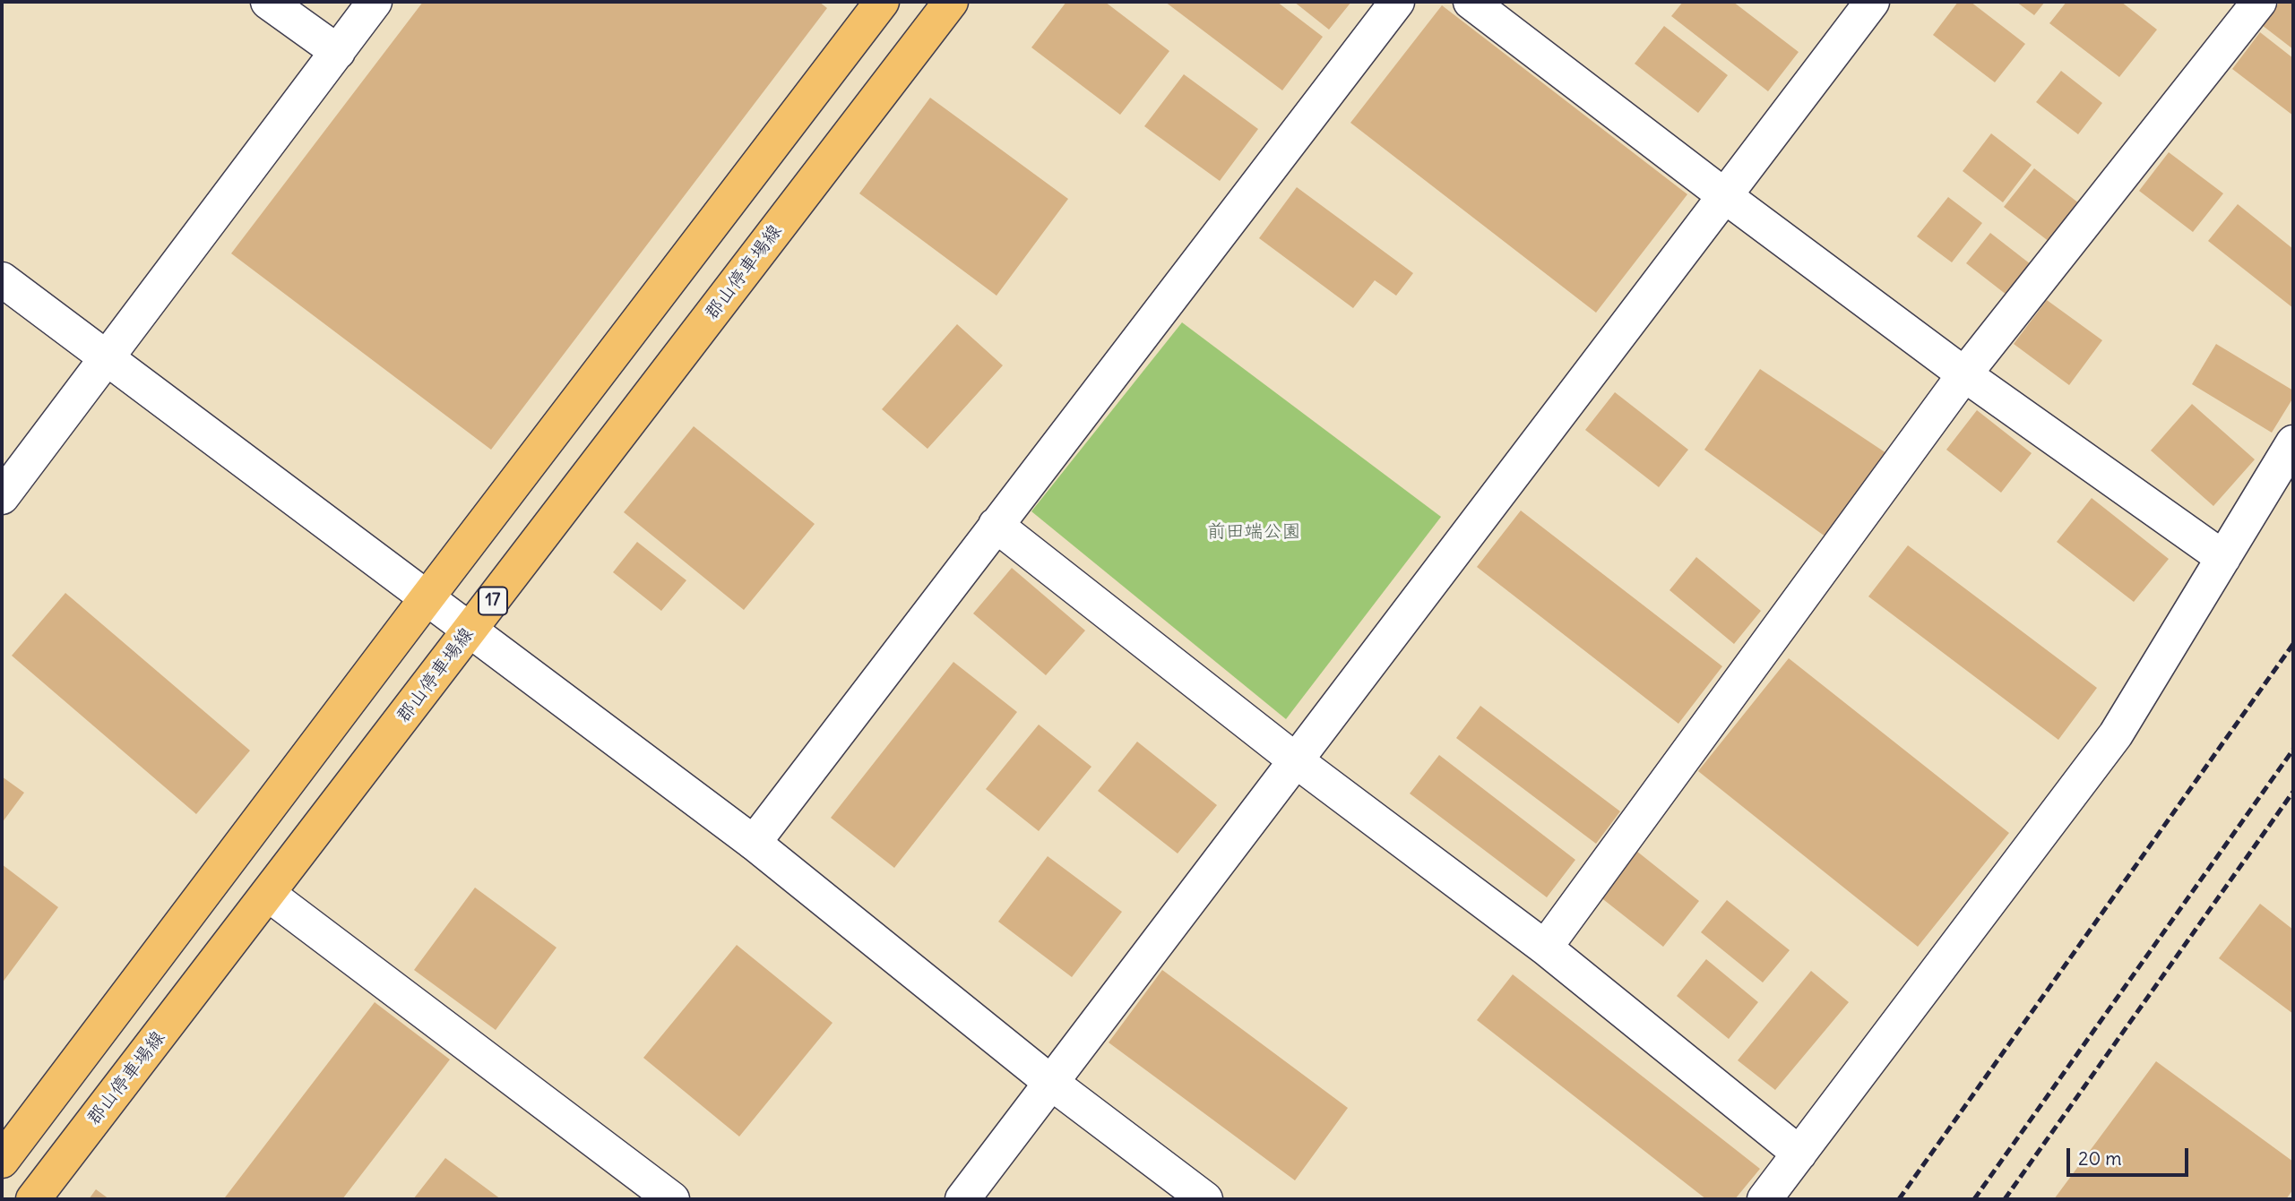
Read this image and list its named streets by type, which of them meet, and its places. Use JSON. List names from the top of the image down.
{
  "streets": {
    "main road": ["郡山停車場線", "17"]
  },
  "parks": ["前田端公園"],
  "scale_bar": "20 m"
}
